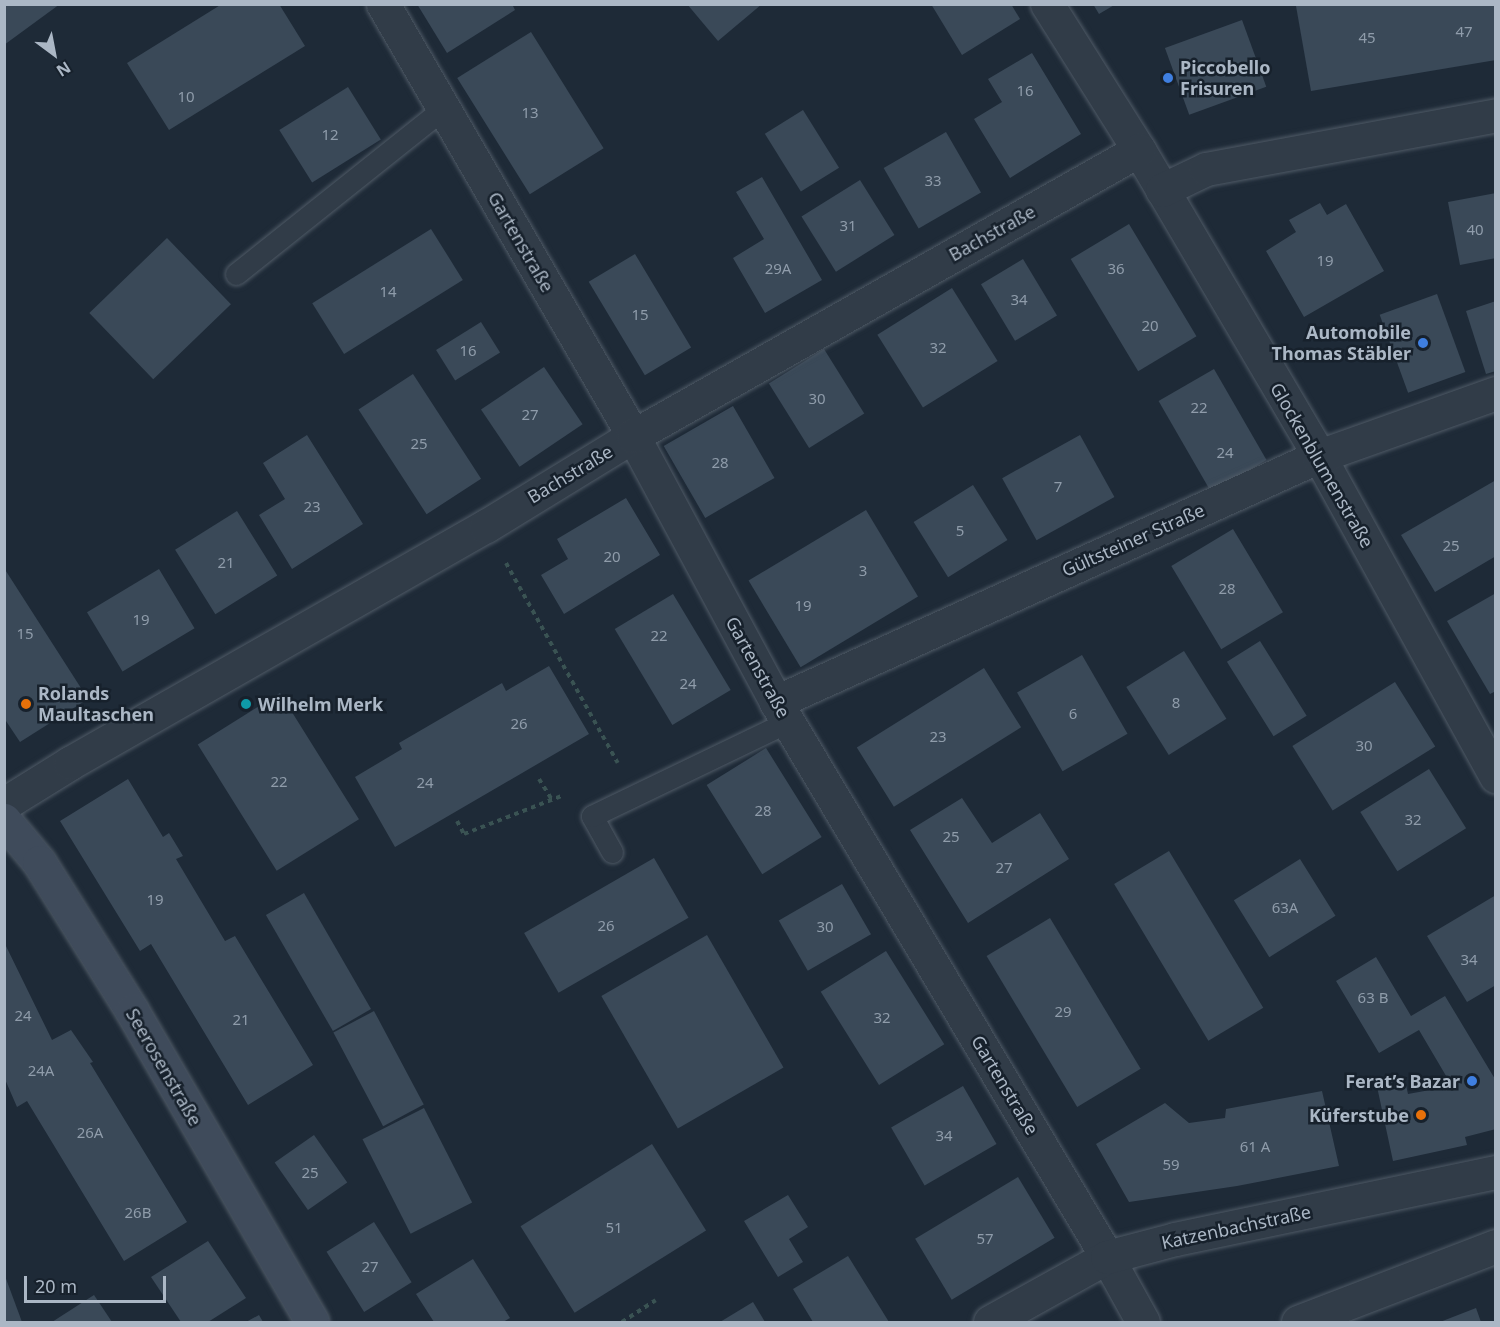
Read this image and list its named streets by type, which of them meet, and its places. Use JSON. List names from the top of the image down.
{
  "streets": {
    "street": [
      "Bachstraße",
      "Gartenstraße",
      "Glockenblumenstraße",
      "Gültsteiner Straße",
      "Seerosenstraße",
      "Katzenbachstraße"
    ]
  },
  "crossings": [
    ["Bachstraße", "Gartenstraße"],
    ["Bachstraße", "Glockenblumenstraße"],
    ["Gartenstraße", "Gültsteiner Straße"],
    ["Gartenstraße", "Katzenbachstraße"],
    ["Glockenblumenstraße", "Gültsteiner Straße"]
  ],
  "places": [
    "Piccobello Frisuren",
    "Automobile Thomas Stäbler",
    "Rolands Maultaschen",
    "Wilhelm Merk",
    "Ferat’s Bazar",
    "Küferstube"
  ],
  "house_numbers": [
    "47",
    "45",
    "16",
    "10",
    "13",
    "12",
    "33",
    "31",
    "40",
    "19",
    "29A",
    "36",
    "14",
    "34",
    "15",
    "20",
    "32",
    "16",
    "30",
    "22",
    "27",
    "25",
    "24",
    "28",
    "7",
    "23",
    "5",
    "25",
    "20",
    "21",
    "3",
    "28",
    "19",
    "19",
    "15",
    "22",
    "24",
    "8",
    "6",
    "26",
    "23",
    "30",
    "22",
    "24",
    "28",
    "32",
    "25",
    "27",
    "19",
    "63A",
    "26",
    "30",
    "34",
    "63 B",
    "29",
    "24",
    "32",
    "21",
    "24A",
    "26A",
    "34",
    "61 A",
    "59",
    "25",
    "26B",
    "51",
    "57",
    "27"
  ],
  "scale_bar": "20 m",
  "north": "bottom right"
}
